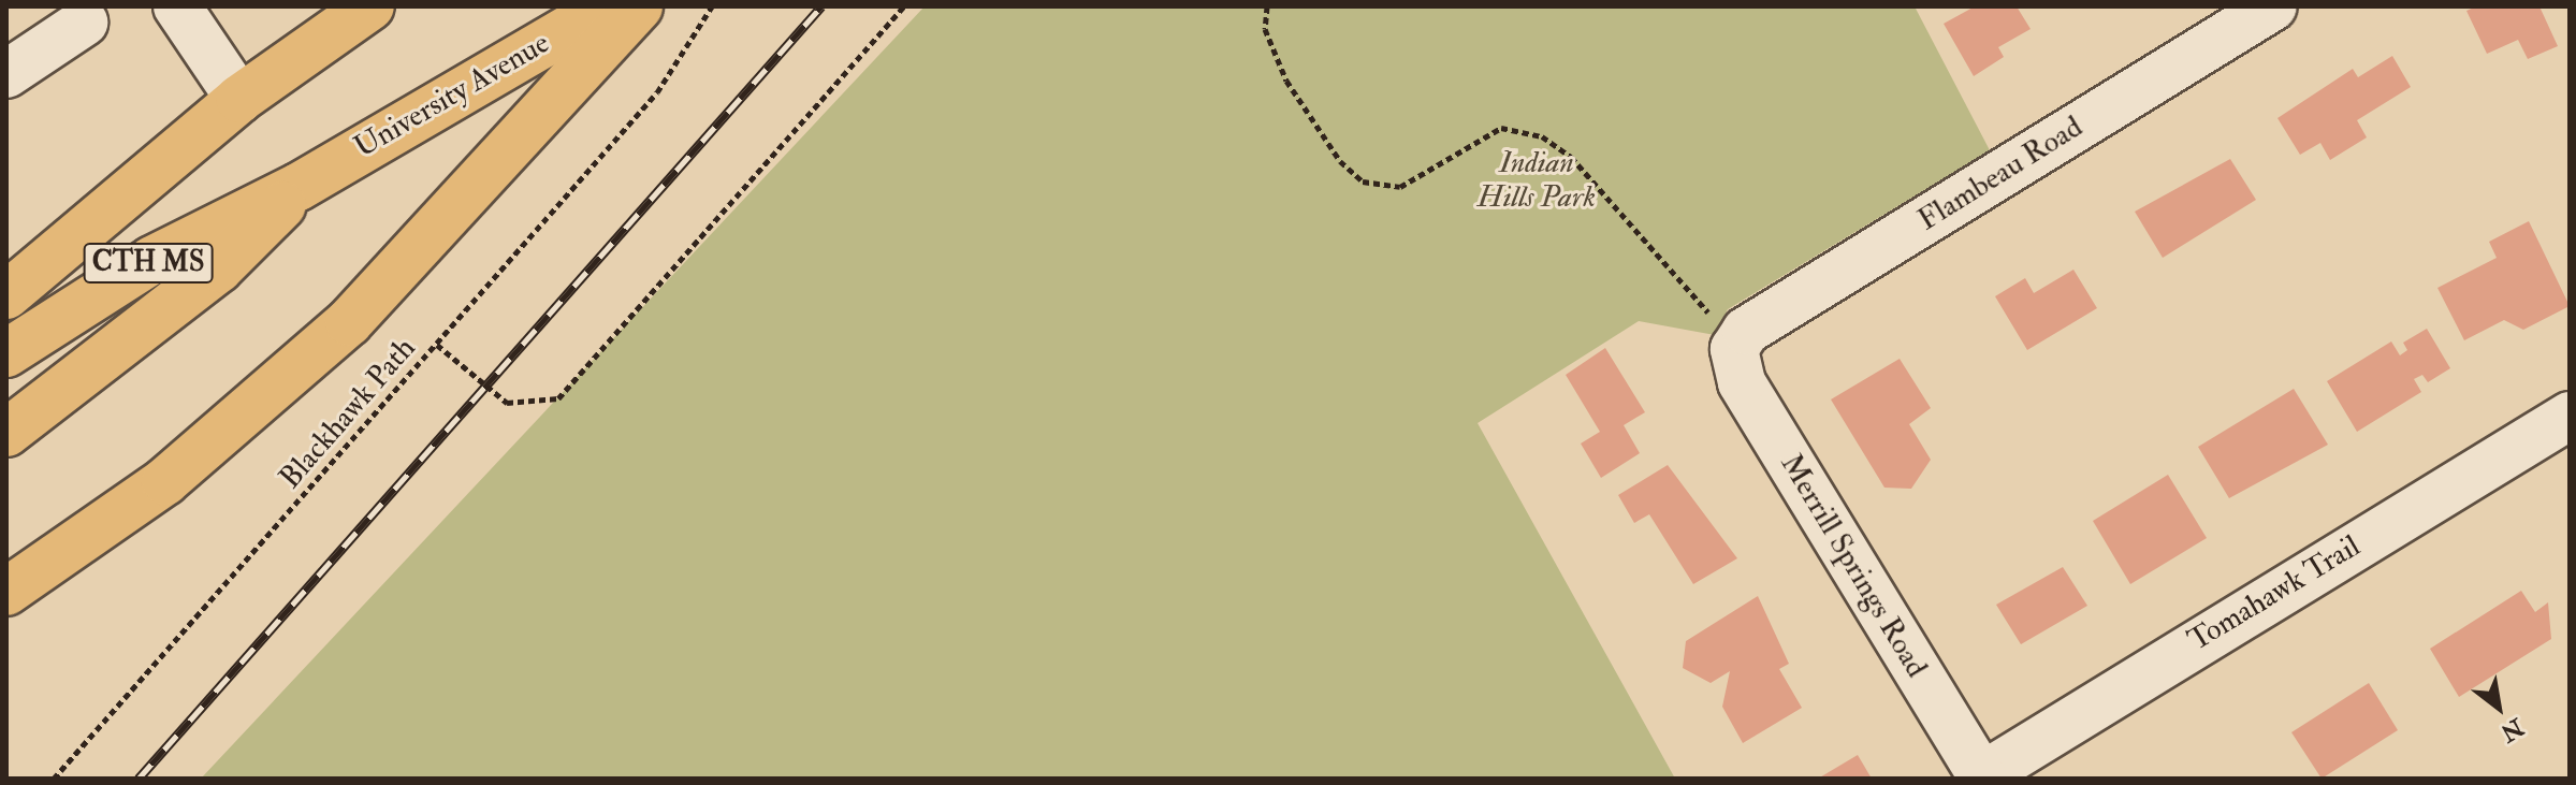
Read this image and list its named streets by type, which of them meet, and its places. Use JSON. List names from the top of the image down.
{
  "streets": {
    "main road": ["University Avenue", "CTH MS"],
    "street": ["Flambeau Road", "Merrill Springs Road", "Tomahawk Trail"],
    "path": ["Blackhawk Path"]
  },
  "crossings": [
    ["Flambeau Road", "Merrill Springs Road"],
    ["Merrill Springs Road", "Tomahawk Trail"]
  ],
  "parks": ["Indian Hills Park"],
  "north": "bottom right"
}
